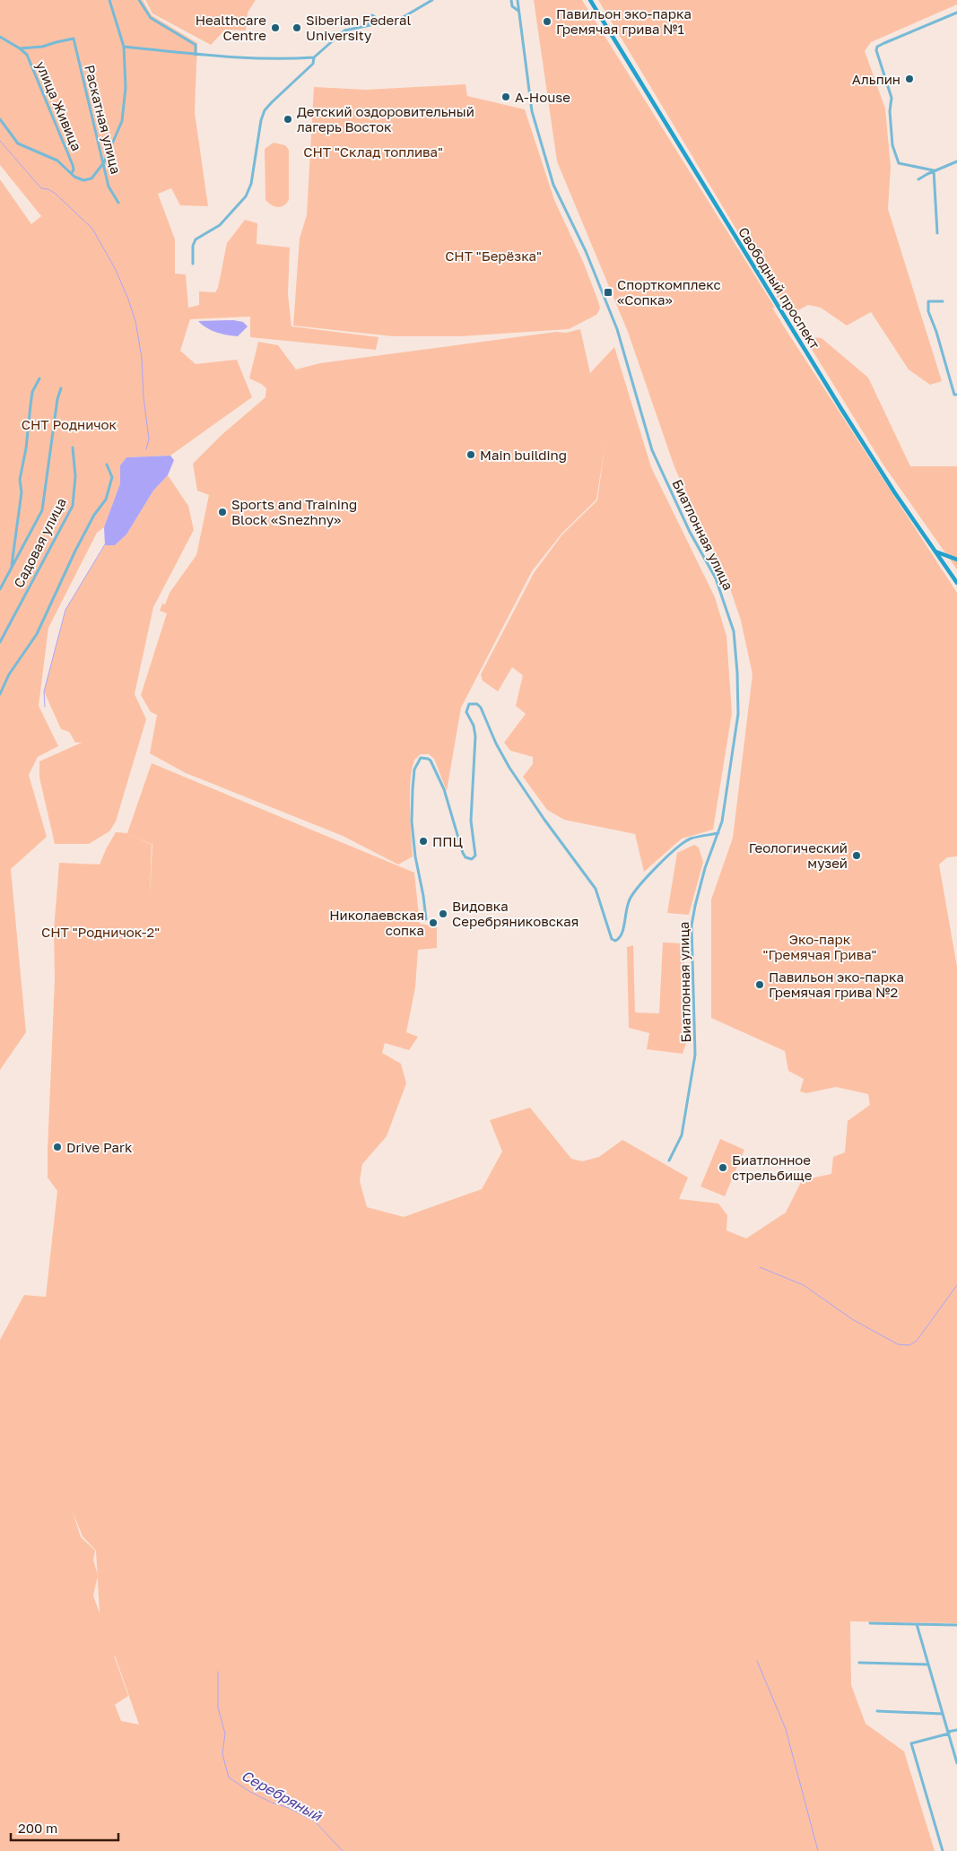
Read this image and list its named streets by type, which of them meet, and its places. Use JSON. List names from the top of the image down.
{
  "streets": {
    "main road": ["Свободный проспект"],
    "street": [
      "улица Живица",
      "Раскатная улица",
      "Биатлонная улица",
      "Садовая улица"
    ]
  },
  "crossings": [
    ["улица Живица", "Раскатная улица"]
  ],
  "water": ["Серебряный"],
  "parks": [
    "СНТ \"Склад топлива\"",
    "СНТ \"Берёзка\"",
    "СНТ Родничок",
    "СНТ \"Родничок-2\"",
    "Эко-парк \"Гремячая Грива\""
  ],
  "places": {
    "other": [
      "Павильон эко-парка Гремячая грива №1",
      "Healthcare Centre",
      "Siberian Federal University",
      "Альпин",
      "A-House",
      "Детский оздоровительный лагерь Восток",
      "Main building",
      "Sports and Training Block «Snezhny»",
      "ППЦ",
      "Геологический музей",
      "Видовка Серебряниковская",
      "Николаевская сопка",
      "Павильон эко-парка Гремячая грива №2",
      "Drive Park",
      "Биатлонное стрельбище"
    ],
    "transit": ["Спорткомплекс «Сопка»"]
  },
  "scale_bar": "200 m"
}
